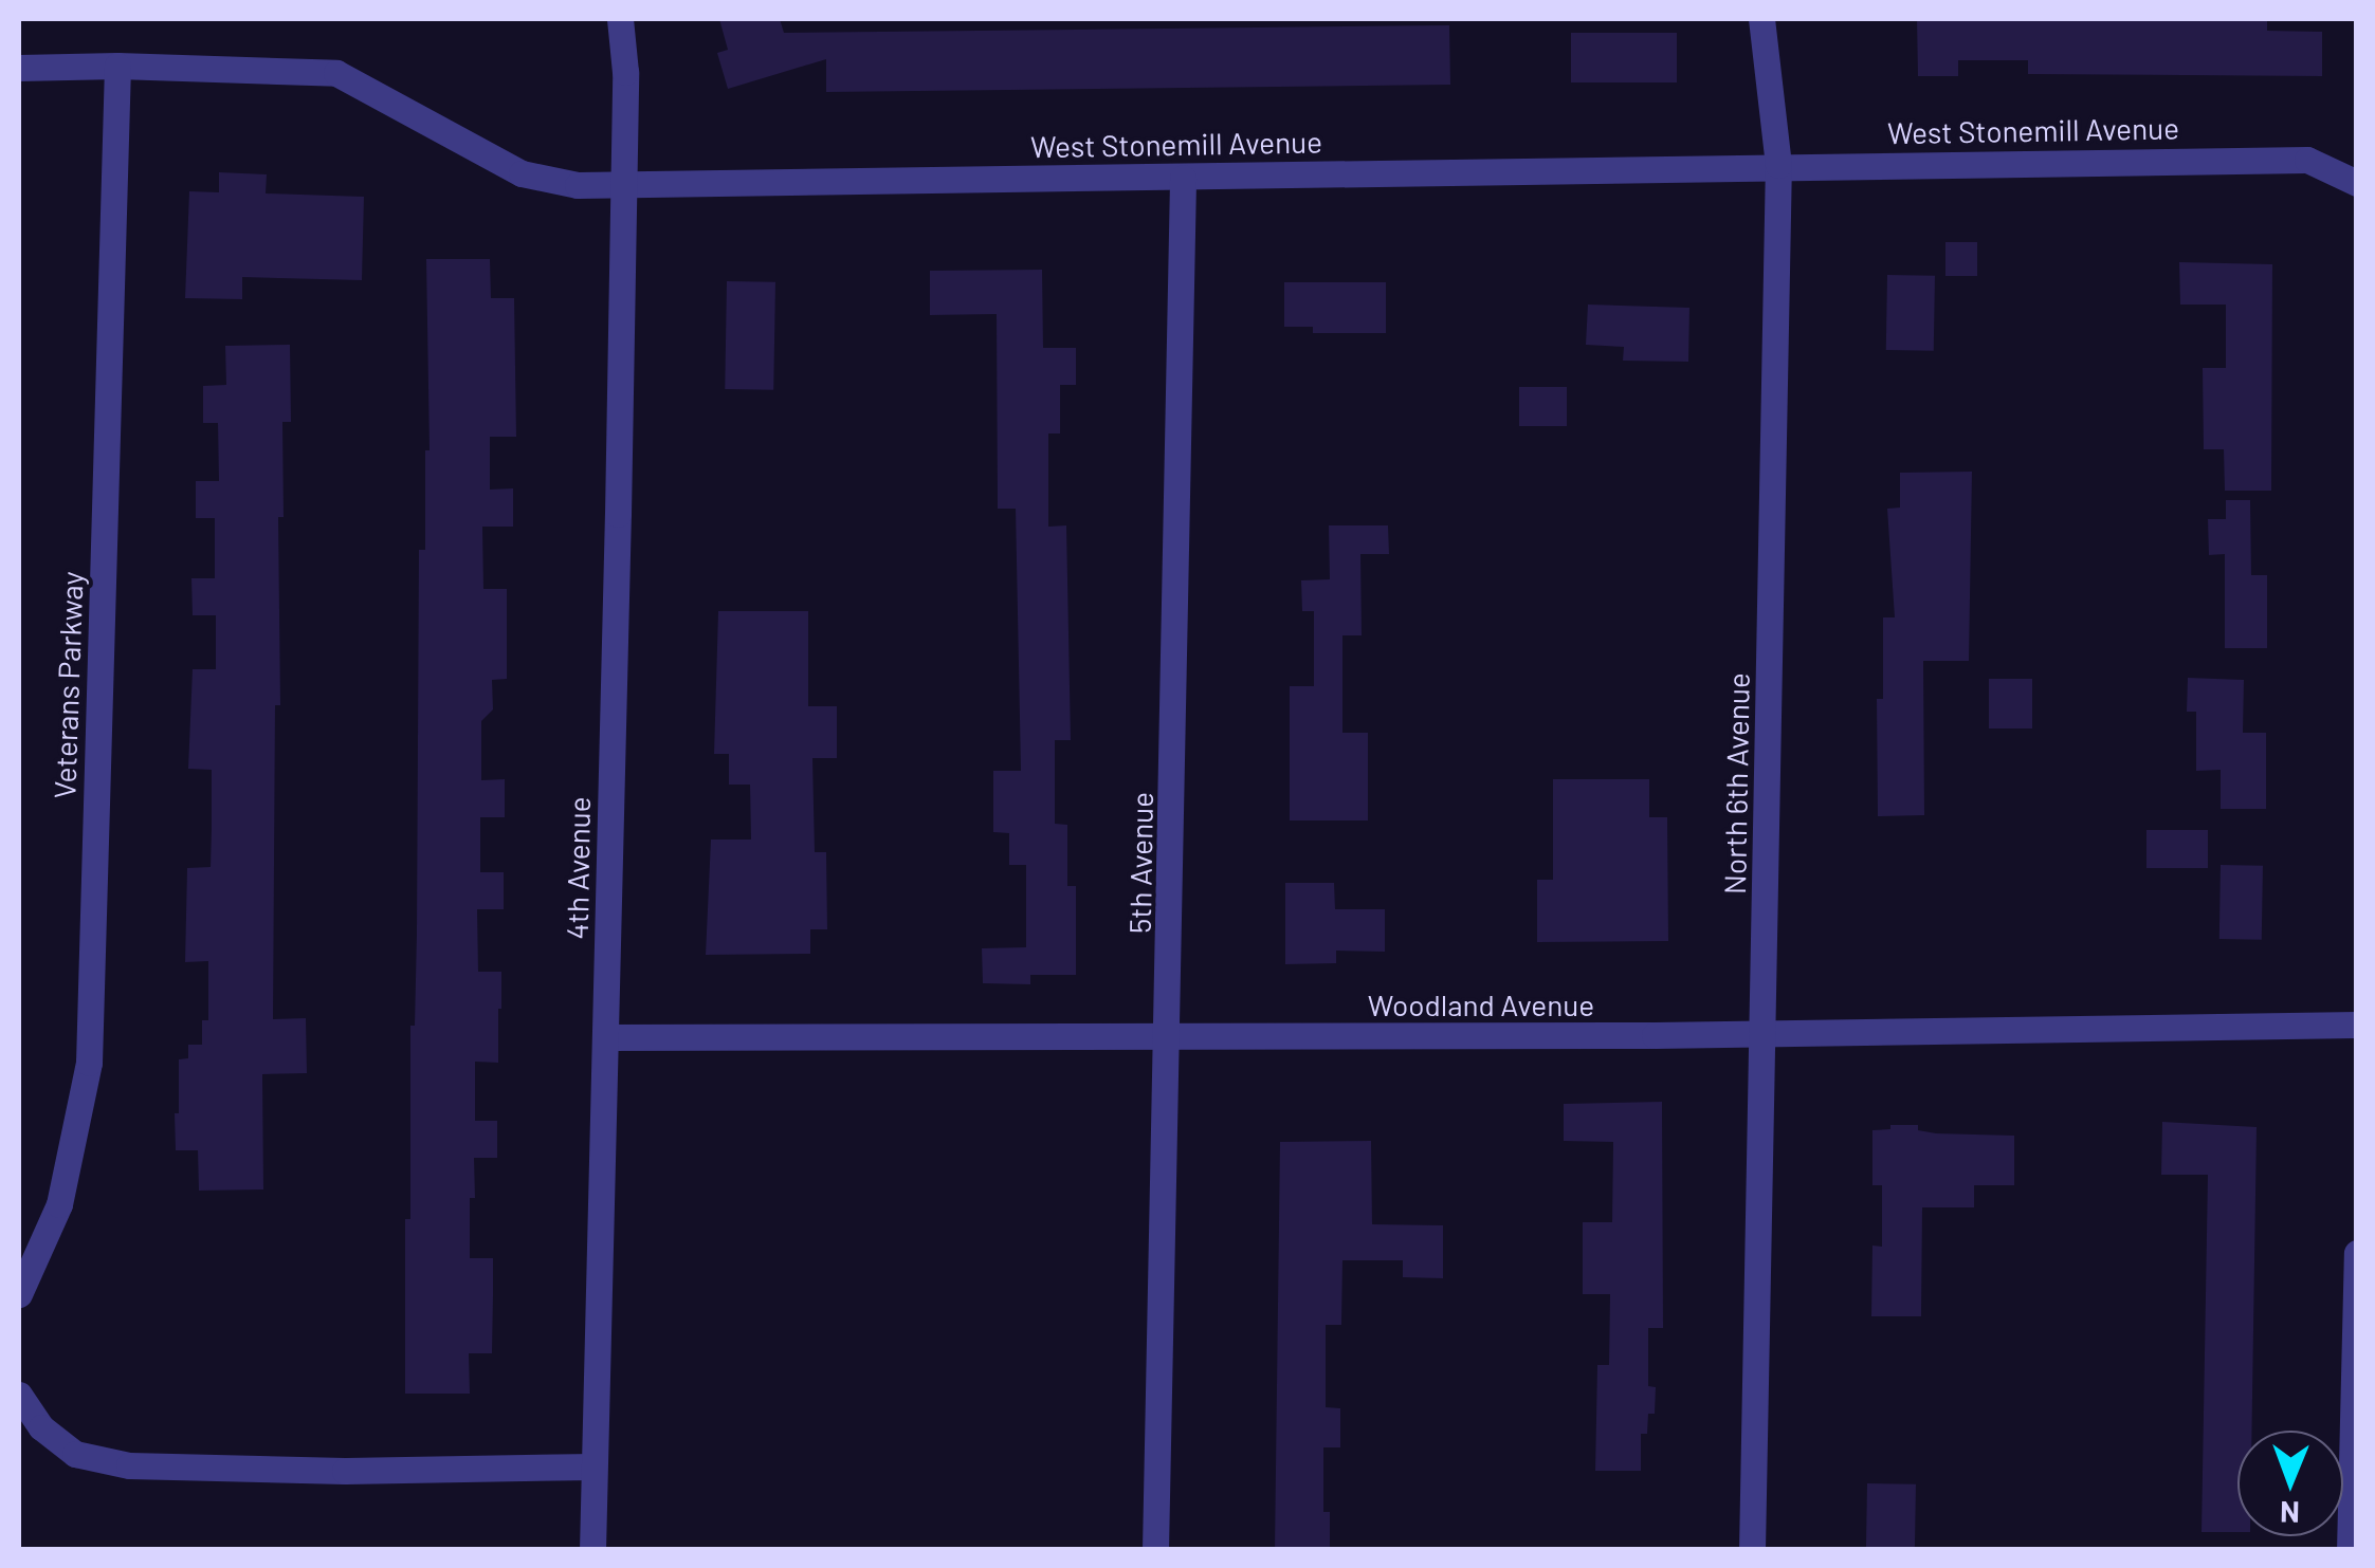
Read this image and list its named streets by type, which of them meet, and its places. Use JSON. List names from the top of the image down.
{
  "streets": {
    "street": [
      "West Stonemill Avenue",
      "Veterans Parkway",
      "North 6th Avenue",
      "5th Avenue",
      "4th Avenue",
      "Woodland Avenue"
    ]
  },
  "crossings": [
    ["West Stonemill Avenue", "Veterans Parkway"],
    ["West Stonemill Avenue", "North 6th Avenue"],
    ["West Stonemill Avenue", "5th Avenue"],
    ["West Stonemill Avenue", "4th Avenue"],
    ["North 6th Avenue", "Woodland Avenue"],
    ["5th Avenue", "Woodland Avenue"],
    ["4th Avenue", "Woodland Avenue"]
  ],
  "north": "bottom"
}
